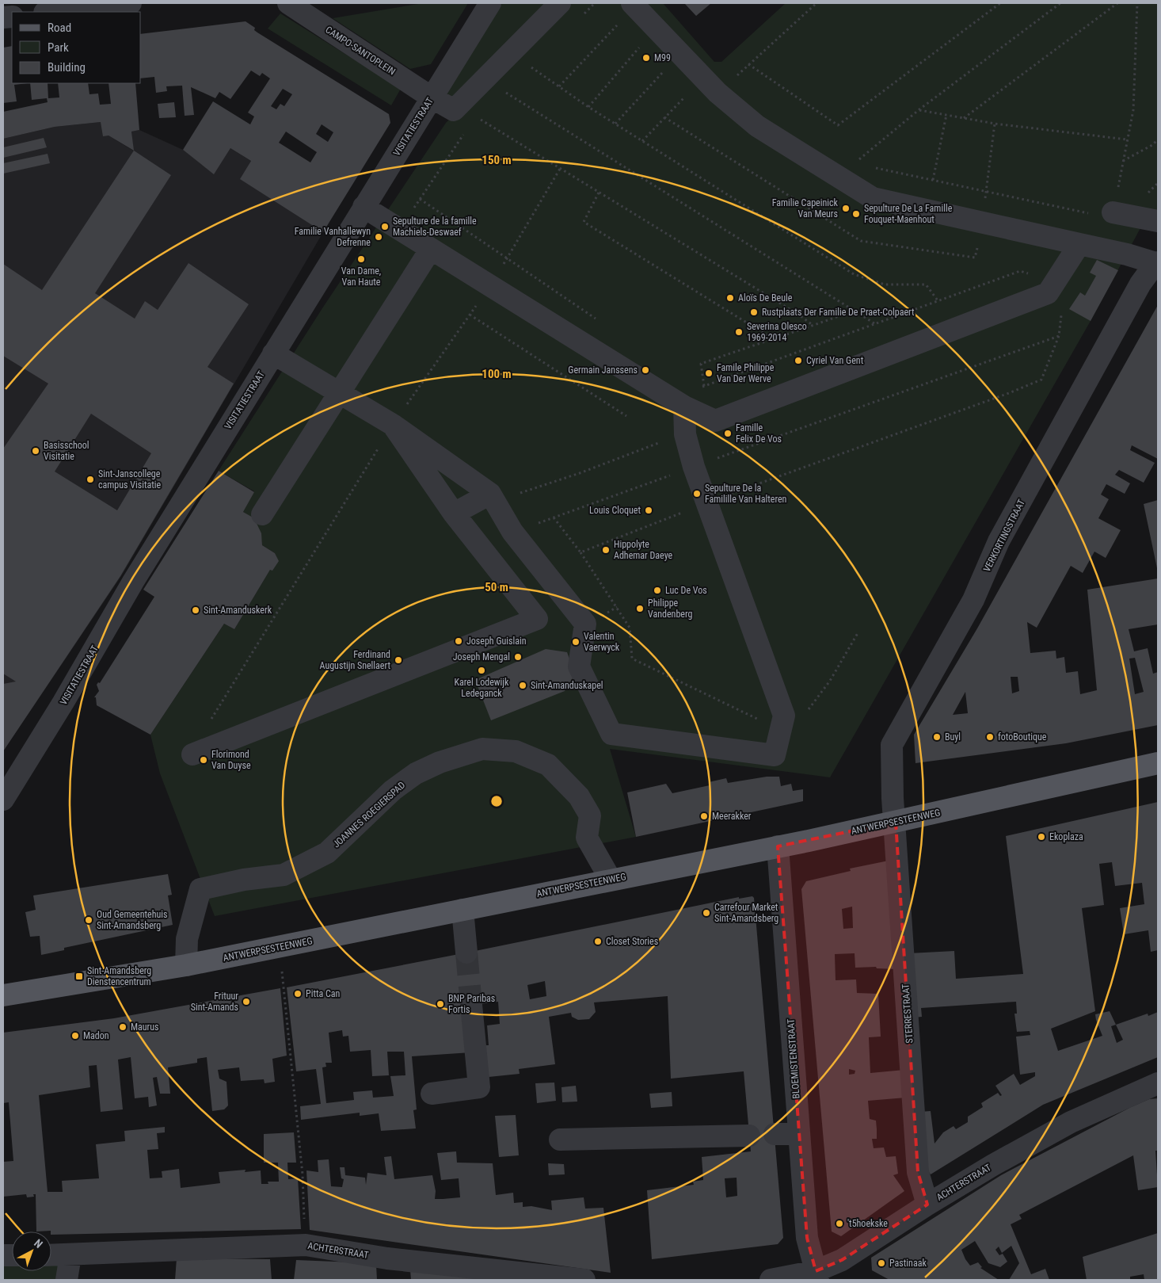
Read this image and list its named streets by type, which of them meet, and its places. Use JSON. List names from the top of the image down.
{
  "streets": {
    "main road": ["ANTWERPSESTEENWEG"],
    "street": [
      "CAMPO-SANTOPLEIN",
      "VISITATIESTRAAT",
      "VERKORTINGSTRAAT",
      "JOANNES ROEGIERSPAD",
      "STERRESTRAAT",
      "BLOEMISTENSTRAAT",
      "ACHTERSTRAAT"
    ]
  },
  "crossings": [
    ["CAMPO-SANTOPLEIN", "VISITATIESTRAAT"],
    ["VERKORTINGSTRAAT", "ANTWERPSESTEENWEG"],
    ["VERKORTINGSTRAAT", "STERRESTRAAT"],
    ["JOANNES ROEGIERSPAD", "ANTWERPSESTEENWEG"],
    ["ANTWERPSESTEENWEG", "STERRESTRAAT"],
    ["ANTWERPSESTEENWEG", "BLOEMISTENSTRAAT"],
    ["STERRESTRAAT", "ACHTERSTRAAT"],
    ["BLOEMISTENSTRAAT", "ACHTERSTRAAT"]
  ],
  "places": {
    "other": [
      "M99",
      "Familie Capeinick Van Meurs",
      "Sepulture De La Famille Fouquet-Maenhout",
      "Sepulture de la famille Machiels-Deswaef",
      "Familie Vanhallewyn Defrenne",
      "Van Dame, Van Haute",
      "Aloïs De Beule",
      "Rustplaats Der Familie De Praet-Colpaert",
      "Severina Olesco 1969-2014",
      "Cyriel Van Gent",
      "Germain Janssens",
      "Famile Philippe Van Der Werve",
      "Famille Felix De Vos",
      "Basisschool Visitatie",
      "Sint-Janscollege campus Visitatie",
      "Sepulture De la Familille Van Halteren",
      "Louis Cloquet",
      "Hippolyte Adhemar Daeye",
      "Luc De Vos",
      "Philippe Vandenberg",
      "Sint-Amanduskerk",
      "Joseph Guislain",
      "Valentin Vaerwyck",
      "Joseph Mengal",
      "Ferdinand Augustijn Snellaert",
      "Karel Lodewijk Ledeganck",
      "Sint-Amanduskapel",
      "Buyl",
      "fotoBoutique",
      "Florimond Van Duyse",
      "Meerakker",
      "Ekoplaza",
      "Carrefour Market Sint-Amandsberg",
      "Oud Gemeentehuis Sint-Amandsberg",
      "Closet Stories",
      "Pitta Can",
      "Frituur Sint-Amands",
      "BNP Paribas Fortis",
      "Maurus",
      "Madon",
      "'t5hoekske",
      "Pastinaak"
    ],
    "transit": ["Sint-Amandsberg Dienstencentrum"]
  },
  "legend": ["Road", "Park", "Building"],
  "north": "top right",
  "rings": ["150 m", "100 m", "50 m"]
}
